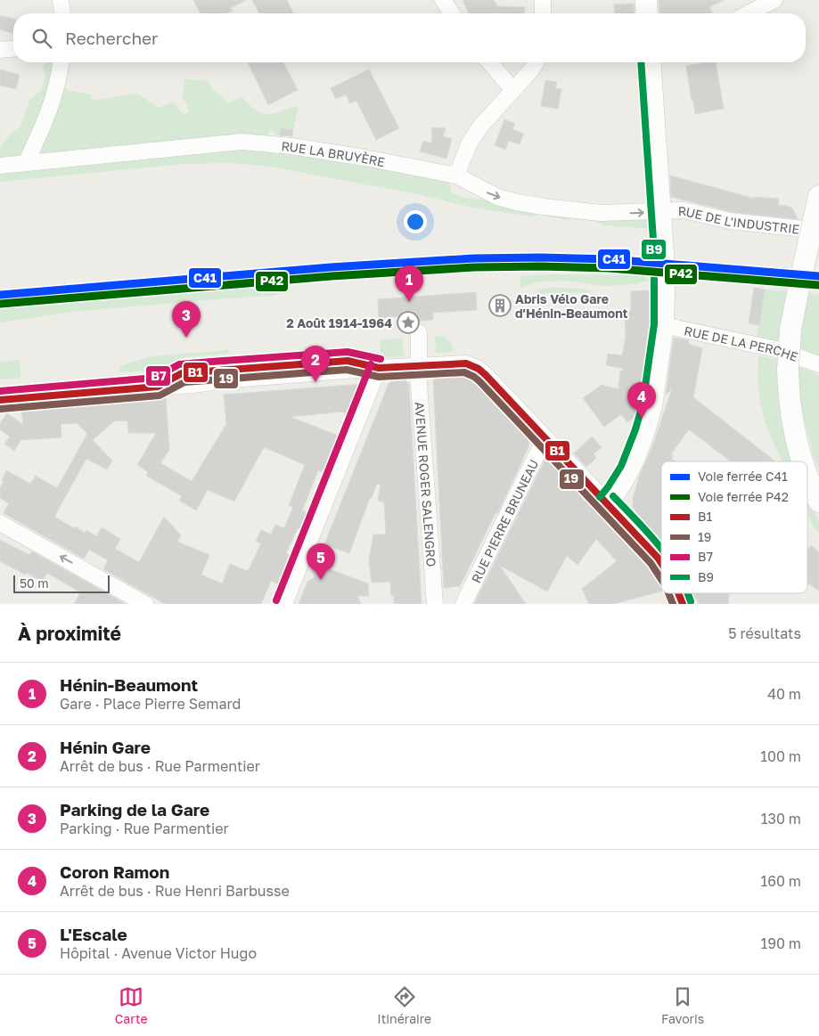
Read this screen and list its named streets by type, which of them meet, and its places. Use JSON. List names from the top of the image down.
{
  "streets": {
    "street": [
      "RUE LA BRUYÈRE",
      "RUE DE L'INDUSTRIE",
      "RUE DE LA PERCHE",
      "AVENUE ROGER SALENGRO",
      "RUE PIERRE BRUNEAU"
    ]
  },
  "crossings": [
    ["RUE LA BRUYÈRE", "RUE DE L'INDUSTRIE"]
  ],
  "places": {
    "building": ["Abris Vélo Gare d'Hénin-Beaumont"],
    "place": ["2 Août 1914-1964"]
  },
  "lines": [
    "transit line B9",
    "rail line C41",
    "rail line P42",
    "transit line B7",
    "transit line B1",
    "transit line 19"
  ],
  "legend": [
    "Voie ferrée C41",
    "Voie ferrée P42",
    "B1",
    "19",
    "B7",
    "B9"
  ],
  "scale_bar": "50 m",
  "page": {
    "search": "Rechercher",
    "pins": [
      "1",
      "3",
      "2",
      "4",
      "5"
    ],
    "scale": "50 m",
    "heading": ["À proximité", "5 résultats"],
    "list": [
      {
        "mark": "1",
        "name": "Hénin-Beaumont",
        "note": "Gare · Place Pierre Semard",
        "value": "40 m"
      },
      {
        "mark": "2",
        "name": "Hénin Gare",
        "note": "Arrêt de bus · Rue Parmentier",
        "value": "100 m"
      },
      {
        "mark": "3",
        "name": "Parking de la Gare",
        "note": "Parking · Rue Parmentier",
        "value": "130 m"
      },
      {
        "mark": "4",
        "name": "Coron Ramon",
        "note": "Arrêt de bus · Rue Henri Barbusse",
        "value": "160 m"
      },
      {
        "mark": "5",
        "name": "L'Escale",
        "note": "Hôpital · Avenue Victor Hugo",
        "value": "190 m"
      }
    ],
    "nav": ["Carte", "Itinéraire", "Favoris"]
  }
}
